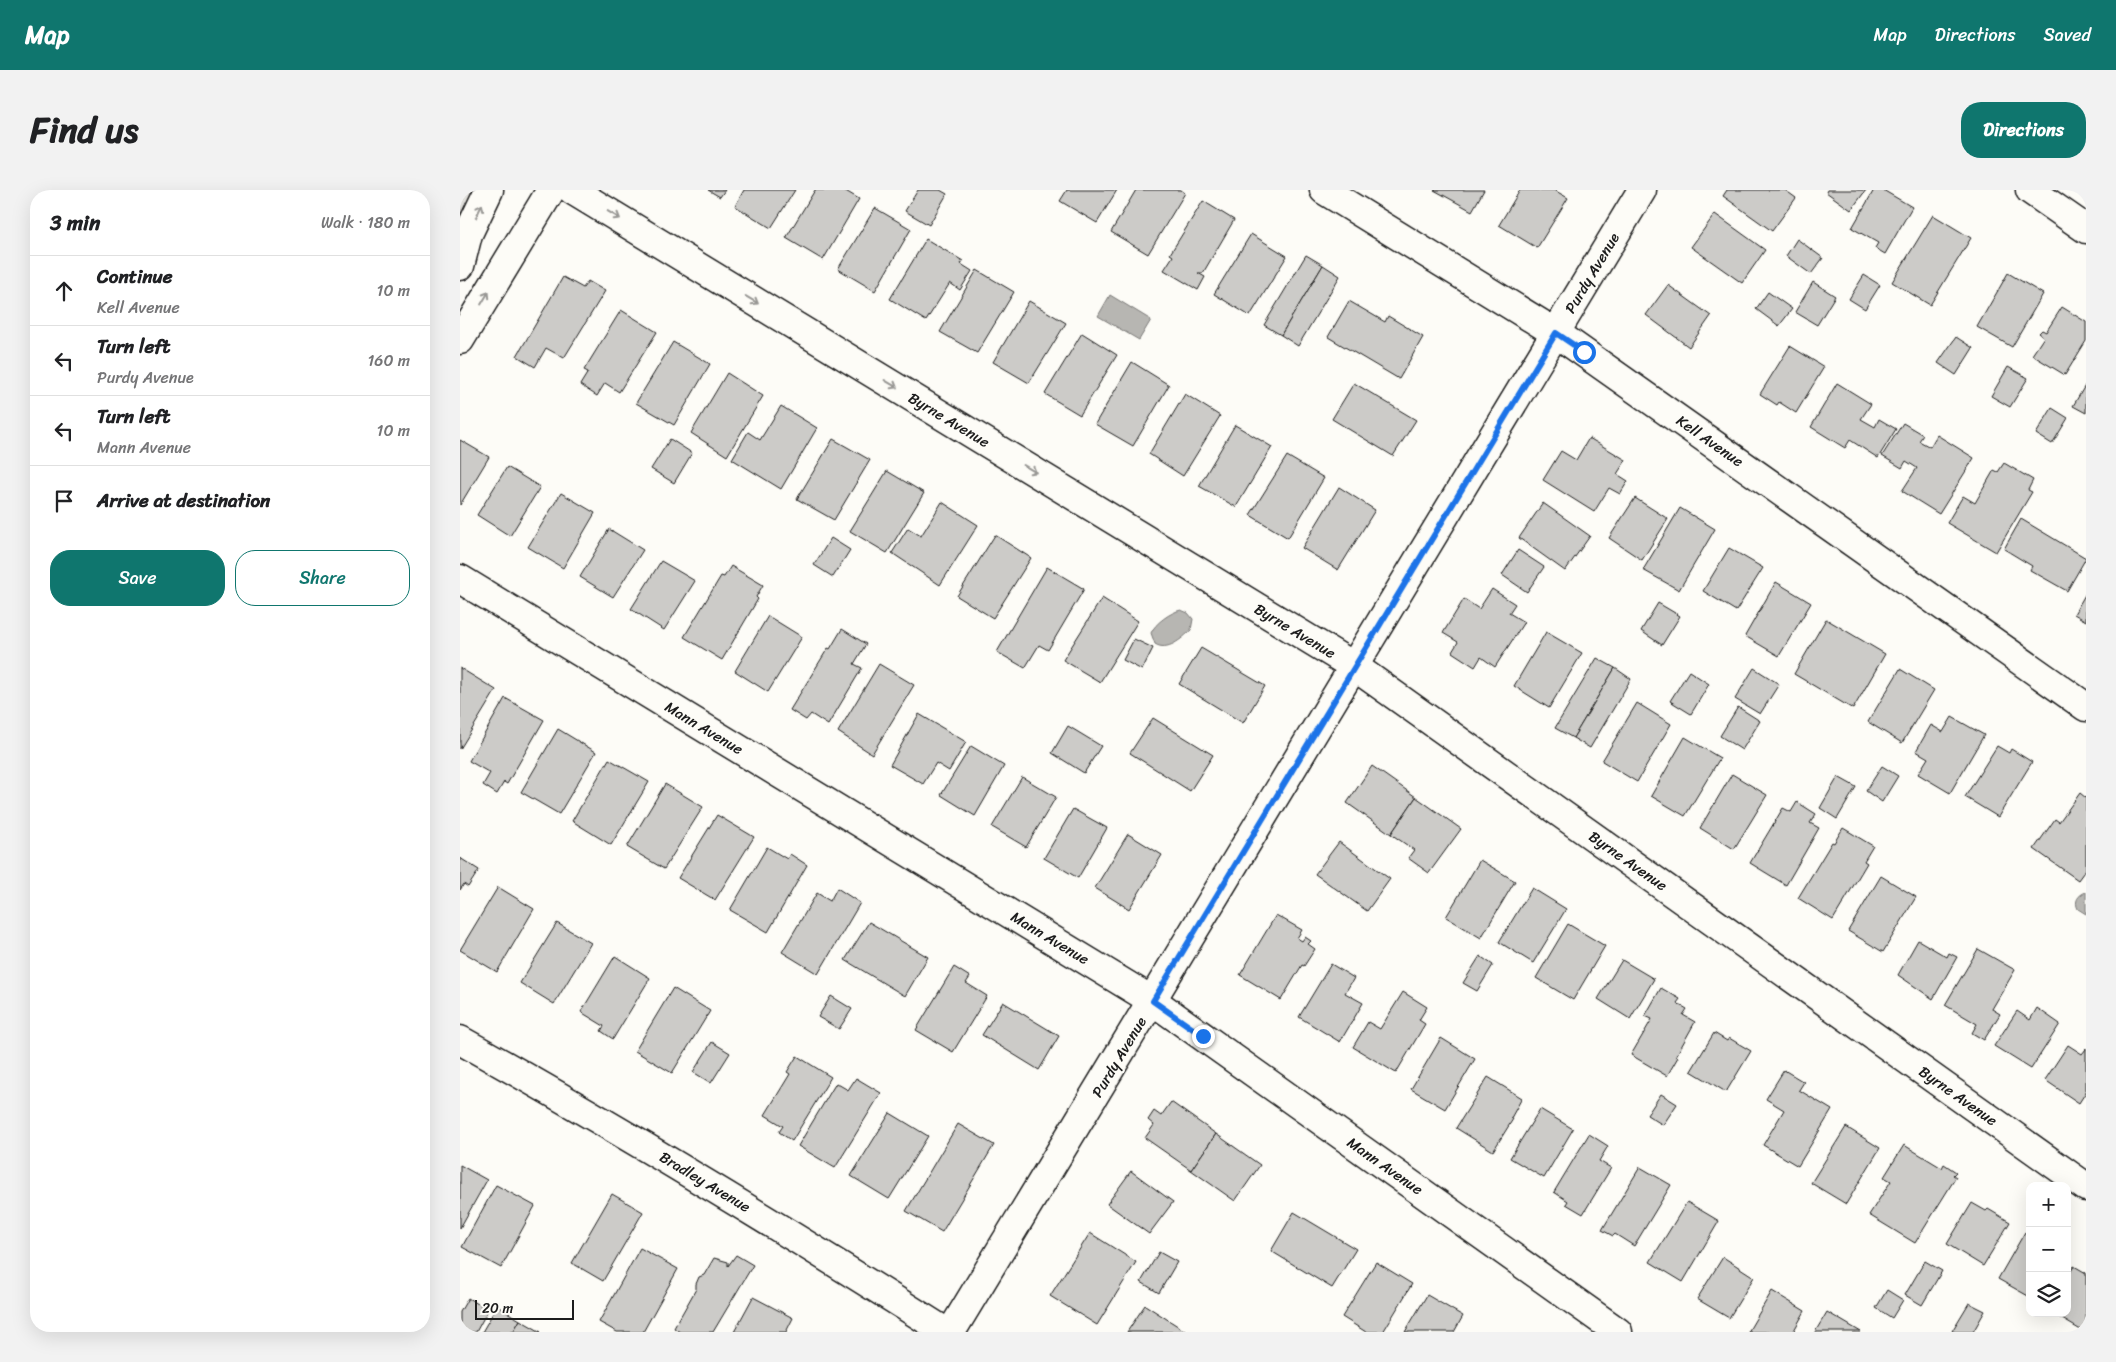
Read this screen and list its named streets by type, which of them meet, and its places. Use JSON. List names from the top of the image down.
{
  "streets": {
    "main road": [
      "Purdy Avenue",
      "Byrne Avenue",
      "Kell Avenue",
      "Mann Avenue",
      "Bradley Avenue"
    ]
  },
  "crossings": [
    ["Purdy Avenue", "Byrne Avenue"],
    ["Purdy Avenue", "Kell Avenue"],
    ["Purdy Avenue", "Mann Avenue"]
  ],
  "one_way": ["Byrne Avenue"],
  "scale_bar": "20 m",
  "page": {
    "header": "Map",
    "nav": ["Map", "Directions", "Saved"],
    "title": "Find us",
    "buttons": [
      "Directions",
      ["Save", "Share"]
    ],
    "heading": ["3 min", "Walk · 180 m"],
    "list": [
      ["Continue", "Kell Avenue", "10 m"],
      ["Turn left", "Purdy Avenue", "160 m"],
      ["Turn left", "Mann Avenue", "10 m"],
      "Arrive at destination"
    ],
    "map_buttons": ["+", "−"],
    "scale": "20 m"
  }
}
